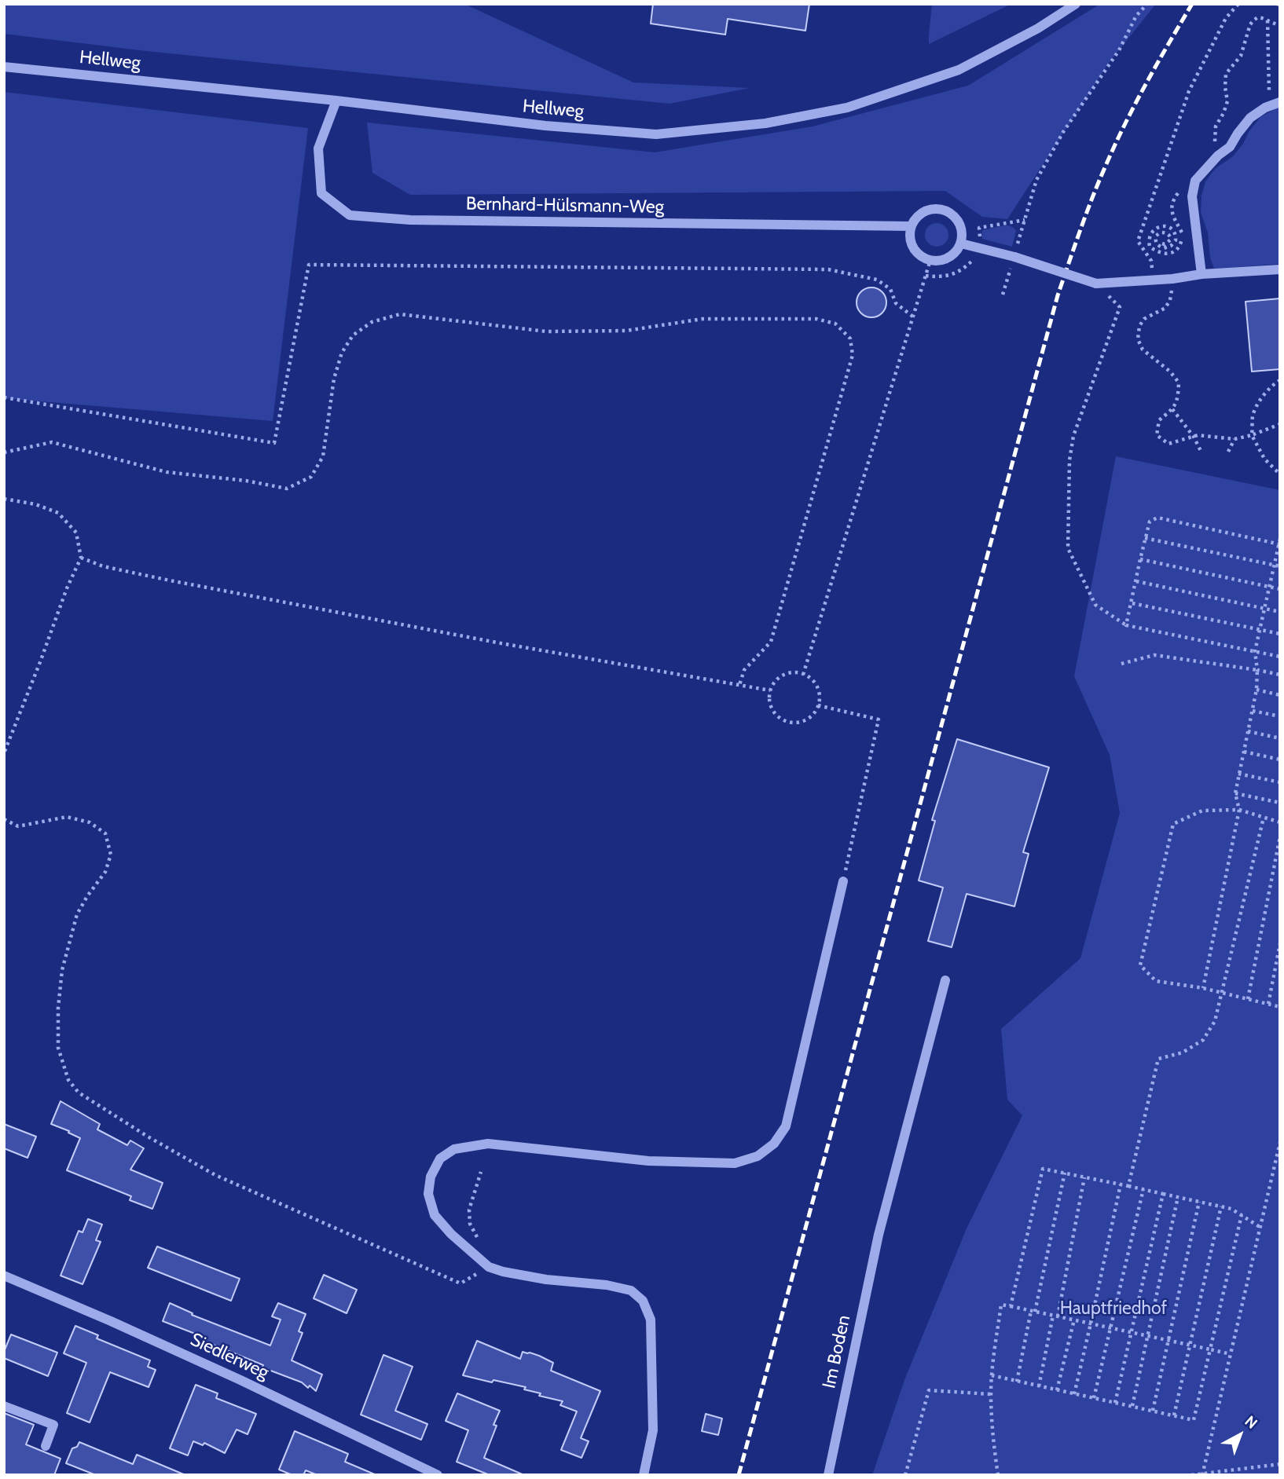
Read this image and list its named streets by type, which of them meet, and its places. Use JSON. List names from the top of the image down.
{
  "streets": {
    "street": [
      "Hellweg",
      "Bernhard-Hülsmann-Weg",
      "Im Boden",
      "Siedlerweg"
    ]
  },
  "crossings": [
    ["Hellweg", "Bernhard-Hülsmann-Weg"]
  ],
  "parks": ["Hauptfriedhof"],
  "north": "top right"
}
